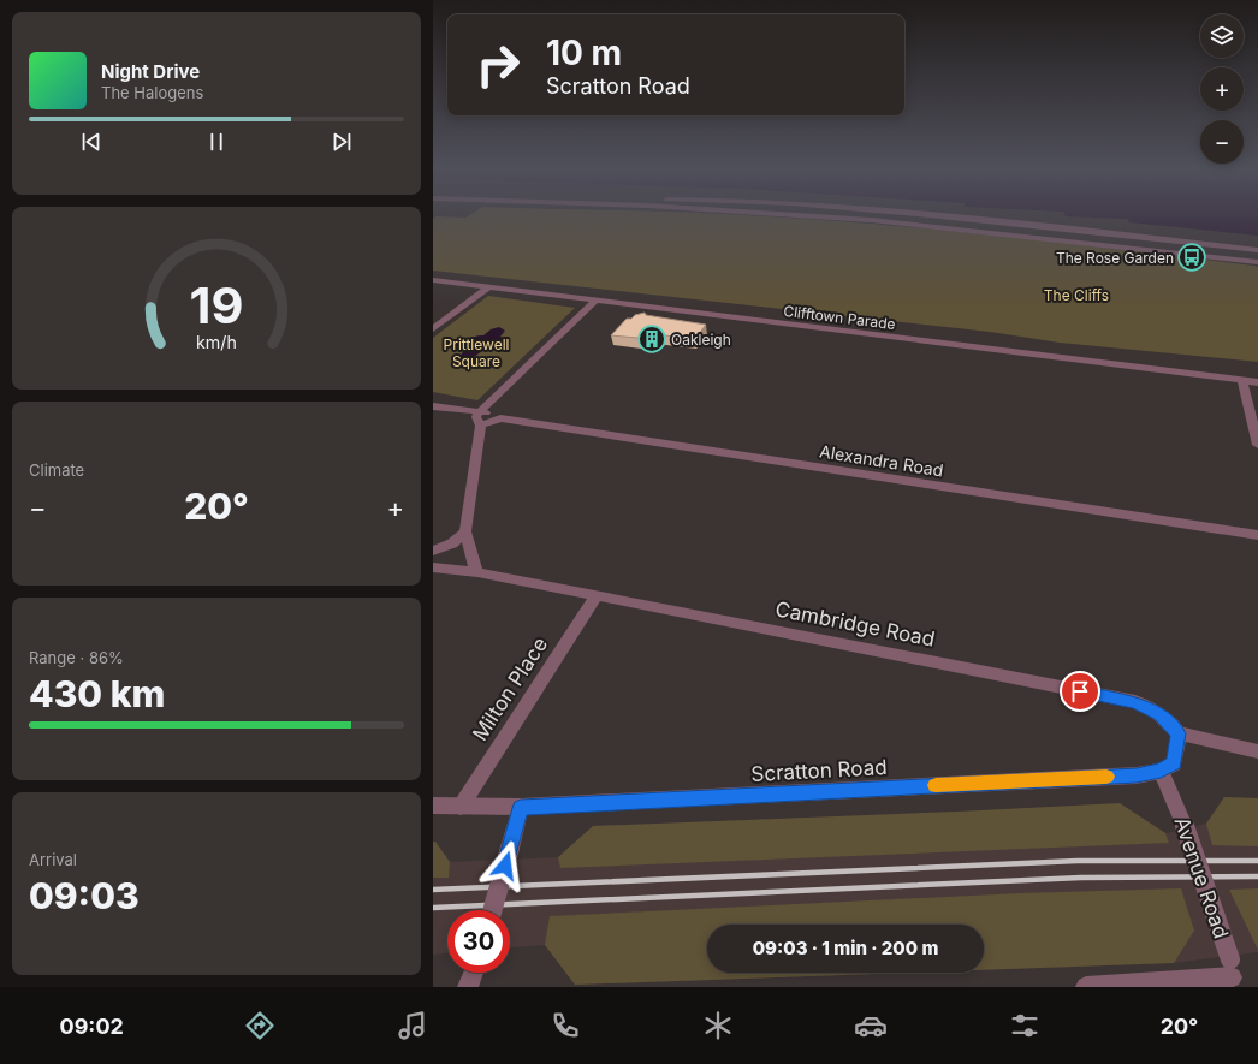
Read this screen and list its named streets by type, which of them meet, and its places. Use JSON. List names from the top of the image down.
{
  "streets": {
    "street": [
      "Clifftown Parade",
      "Alexandra Road",
      "Cambridge Road",
      "Milton Place",
      "Scratton Road",
      "Avenue Road"
    ]
  },
  "crossings": [
    ["Cambridge Road", "Milton Place"],
    ["Milton Place", "Scratton Road"],
    ["Scratton Road", "Avenue Road"]
  ],
  "parks": ["The Cliffs", "Prittlewell Square"],
  "places": {
    "bus stop": ["The Rose Garden"],
    "building": ["Oakleigh"]
  },
  "page": {
    "map_buttons": ["+", "−"],
    "turn": ["10 m", "Scratton Road"],
    "song": ["Night Drive", "The Halogens"],
    "tile": [
      "Climate",
      ["Range · 86%", "430 km"],
      ["Arrival", "09:03"]
    ],
    "heat": ["−", "20°", "+"],
    "limit": "30",
    "trip": "09:03 · 1 min · 200 m",
    "tabs": ["09:02", "20°"],
    "gauge": ["19", "km/h"]
  }
}
